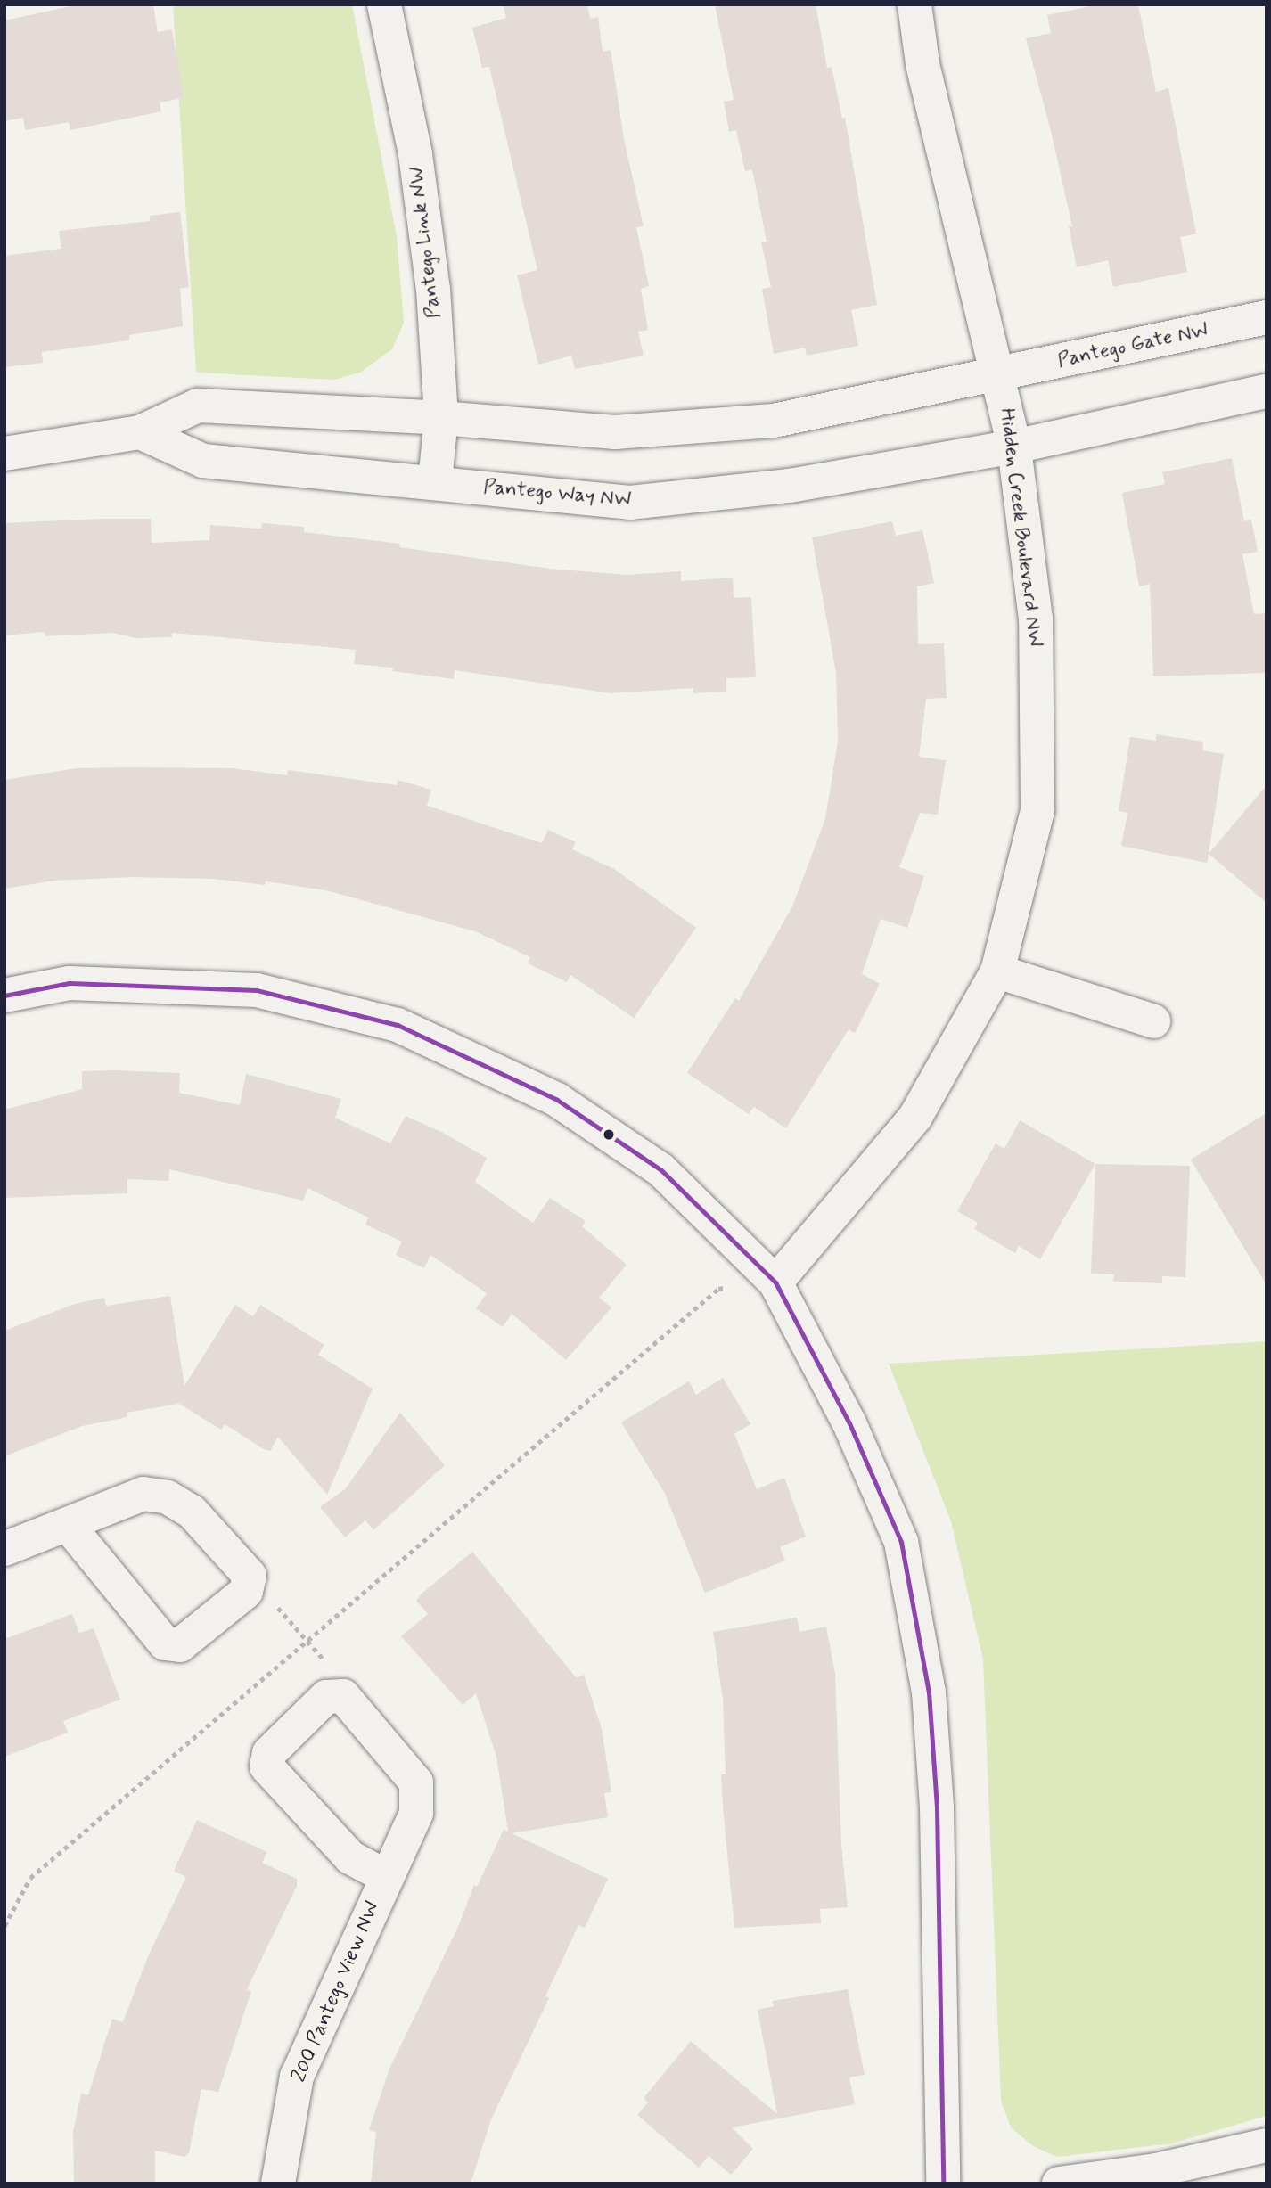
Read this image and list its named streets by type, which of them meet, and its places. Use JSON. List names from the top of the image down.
{
  "streets": {
    "street": [
      "Pantego Link NW",
      "Pantego Gate NW",
      "Pantego Way NW",
      "Hidden Creek Boulevard NW",
      "200 Pantego View NW"
    ]
  },
  "crossings": [
    ["Pantego Link NW", "Pantego Way NW"],
    ["Pantego Gate NW", "Hidden Creek Boulevard NW"],
    ["Pantego Way NW", "Hidden Creek Boulevard NW"]
  ]
}
